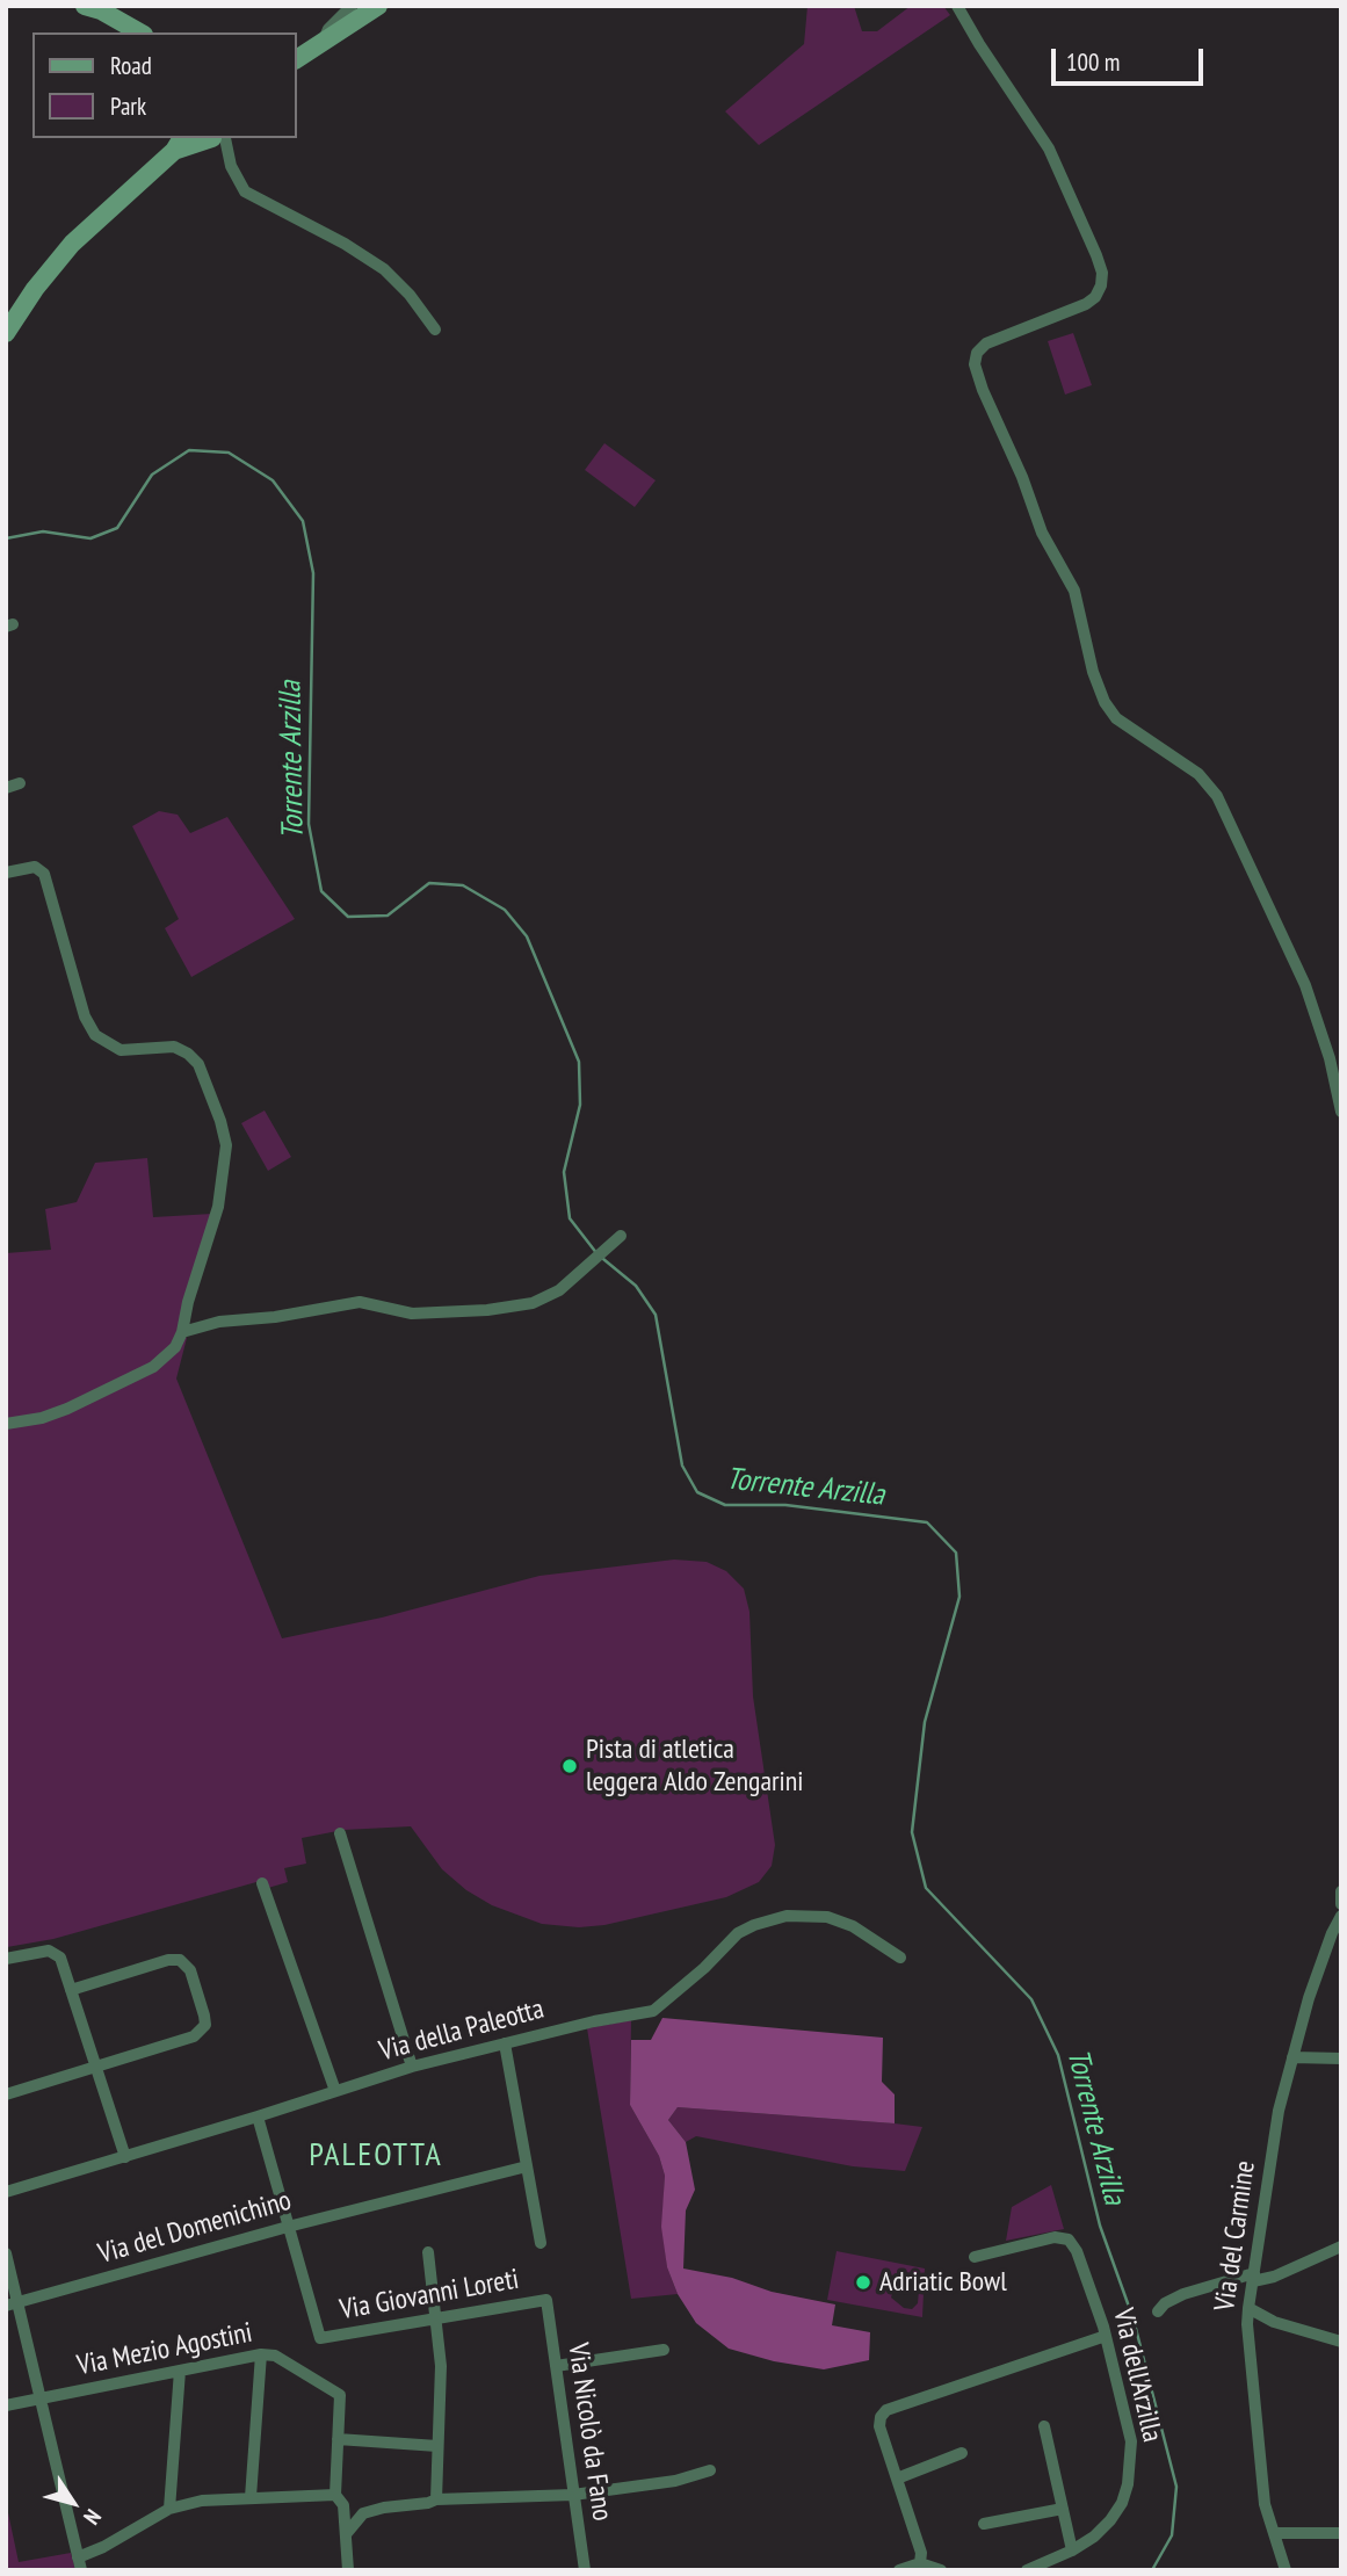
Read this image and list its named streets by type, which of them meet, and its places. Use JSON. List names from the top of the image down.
{
  "streets": {
    "street": [
      "Via della Paleotta",
      "Via del Domenichino",
      "Via del Carmine",
      "Via Giovanni Loreti",
      "Via Mezio Agostini",
      "Via dell'Arzilla",
      "Via Nicolò da Fano"
    ]
  },
  "crossings": [
    ["Via del Domenichino", "Via Giovanni Loreti"],
    ["Via Giovanni Loreti", "Via Nicolò da Fano"]
  ],
  "districts": ["PALEOTTA"],
  "water": ["Torrente Arzilla"],
  "places": ["Pista di atletica leggera Aldo Zengarini", "Adriatic Bowl"],
  "legend": ["Road", "Park"],
  "scale_bar": "100 m",
  "north": "bottom right"
}
